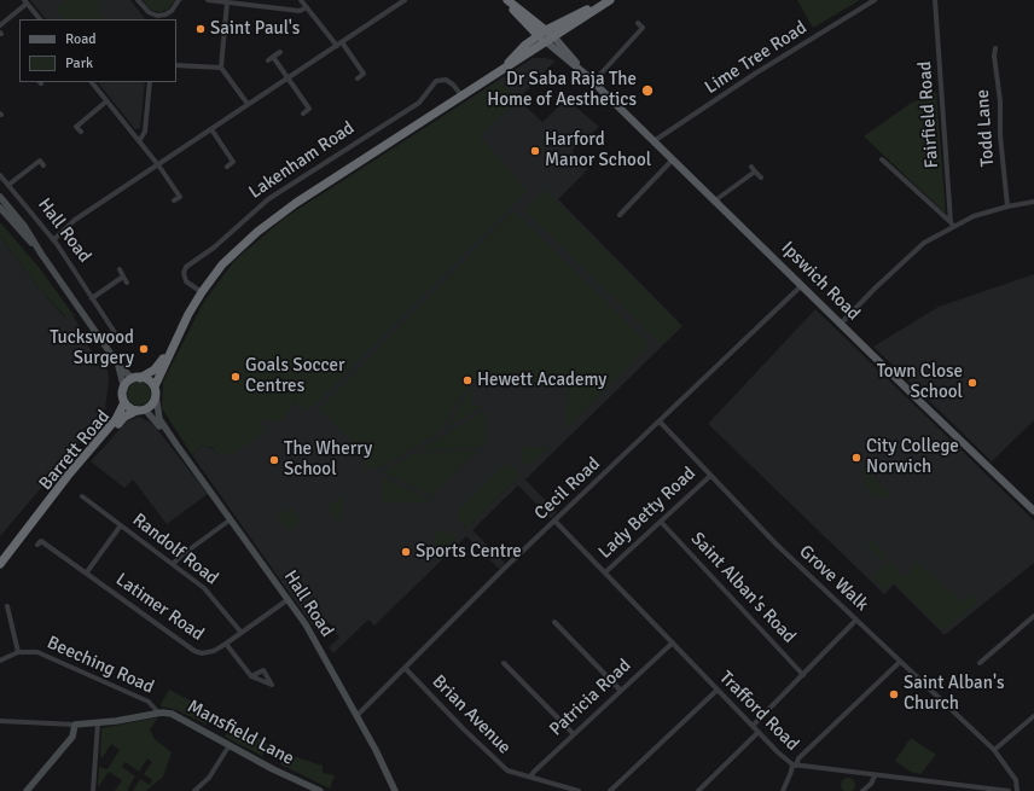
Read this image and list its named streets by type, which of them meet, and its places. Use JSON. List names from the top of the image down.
{
  "streets": {
    "highway": ["Lakenham Road", "Hall Road", "Barrett Road"],
    "main road": ["Ipswich Road"],
    "street": [
      "Lime Tree Road",
      "Fairfield Road",
      "Todd Lane",
      "Cecil Road",
      "Lady Betty Road",
      "Randolf Road",
      "Grove Walk",
      "Saint Alban's Road",
      "Latimer Road",
      "Beeching Road",
      "Patricia Road",
      "Trafford Road",
      "Brian Avenue",
      "Mansfield Lane"
    ]
  },
  "crossings": [
    ["Lime Tree Road", "Ipswich Road"],
    ["Lakenham Road", "Hall Road"],
    ["Lakenham Road", "Ipswich Road"],
    ["Lakenham Road", "Barrett Road"],
    ["Hall Road", "Barrett Road"],
    ["Hall Road", "Cecil Road"],
    ["Hall Road", "Latimer Road"],
    ["Ipswich Road", "Cecil Road"],
    ["Cecil Road", "Grove Walk"],
    ["Cecil Road", "Trafford Road"],
    ["Cecil Road", "Brian Avenue"],
    ["Lady Betty Road", "Grove Walk"],
    ["Lady Betty Road", "Saint Alban's Road"],
    ["Lady Betty Road", "Trafford Road"],
    ["Randolf Road", "Latimer Road"],
    ["Beeching Road", "Mansfield Lane"],
    ["Patricia Road", "Trafford Road"],
    ["Patricia Road", "Brian Avenue"]
  ],
  "places": [
    "Saint Paul's",
    "Dr Saba Raja The Home of Aesthetics",
    "Harford Manor School",
    "Tuckswood Surgery",
    "Goals Soccer Centres",
    "Hewett Academy",
    "Town Close School",
    "City College Norwich",
    "The Wherry School",
    "Sports Centre",
    "Saint Alban's Church"
  ],
  "legend": ["Road", "Park"]
}
